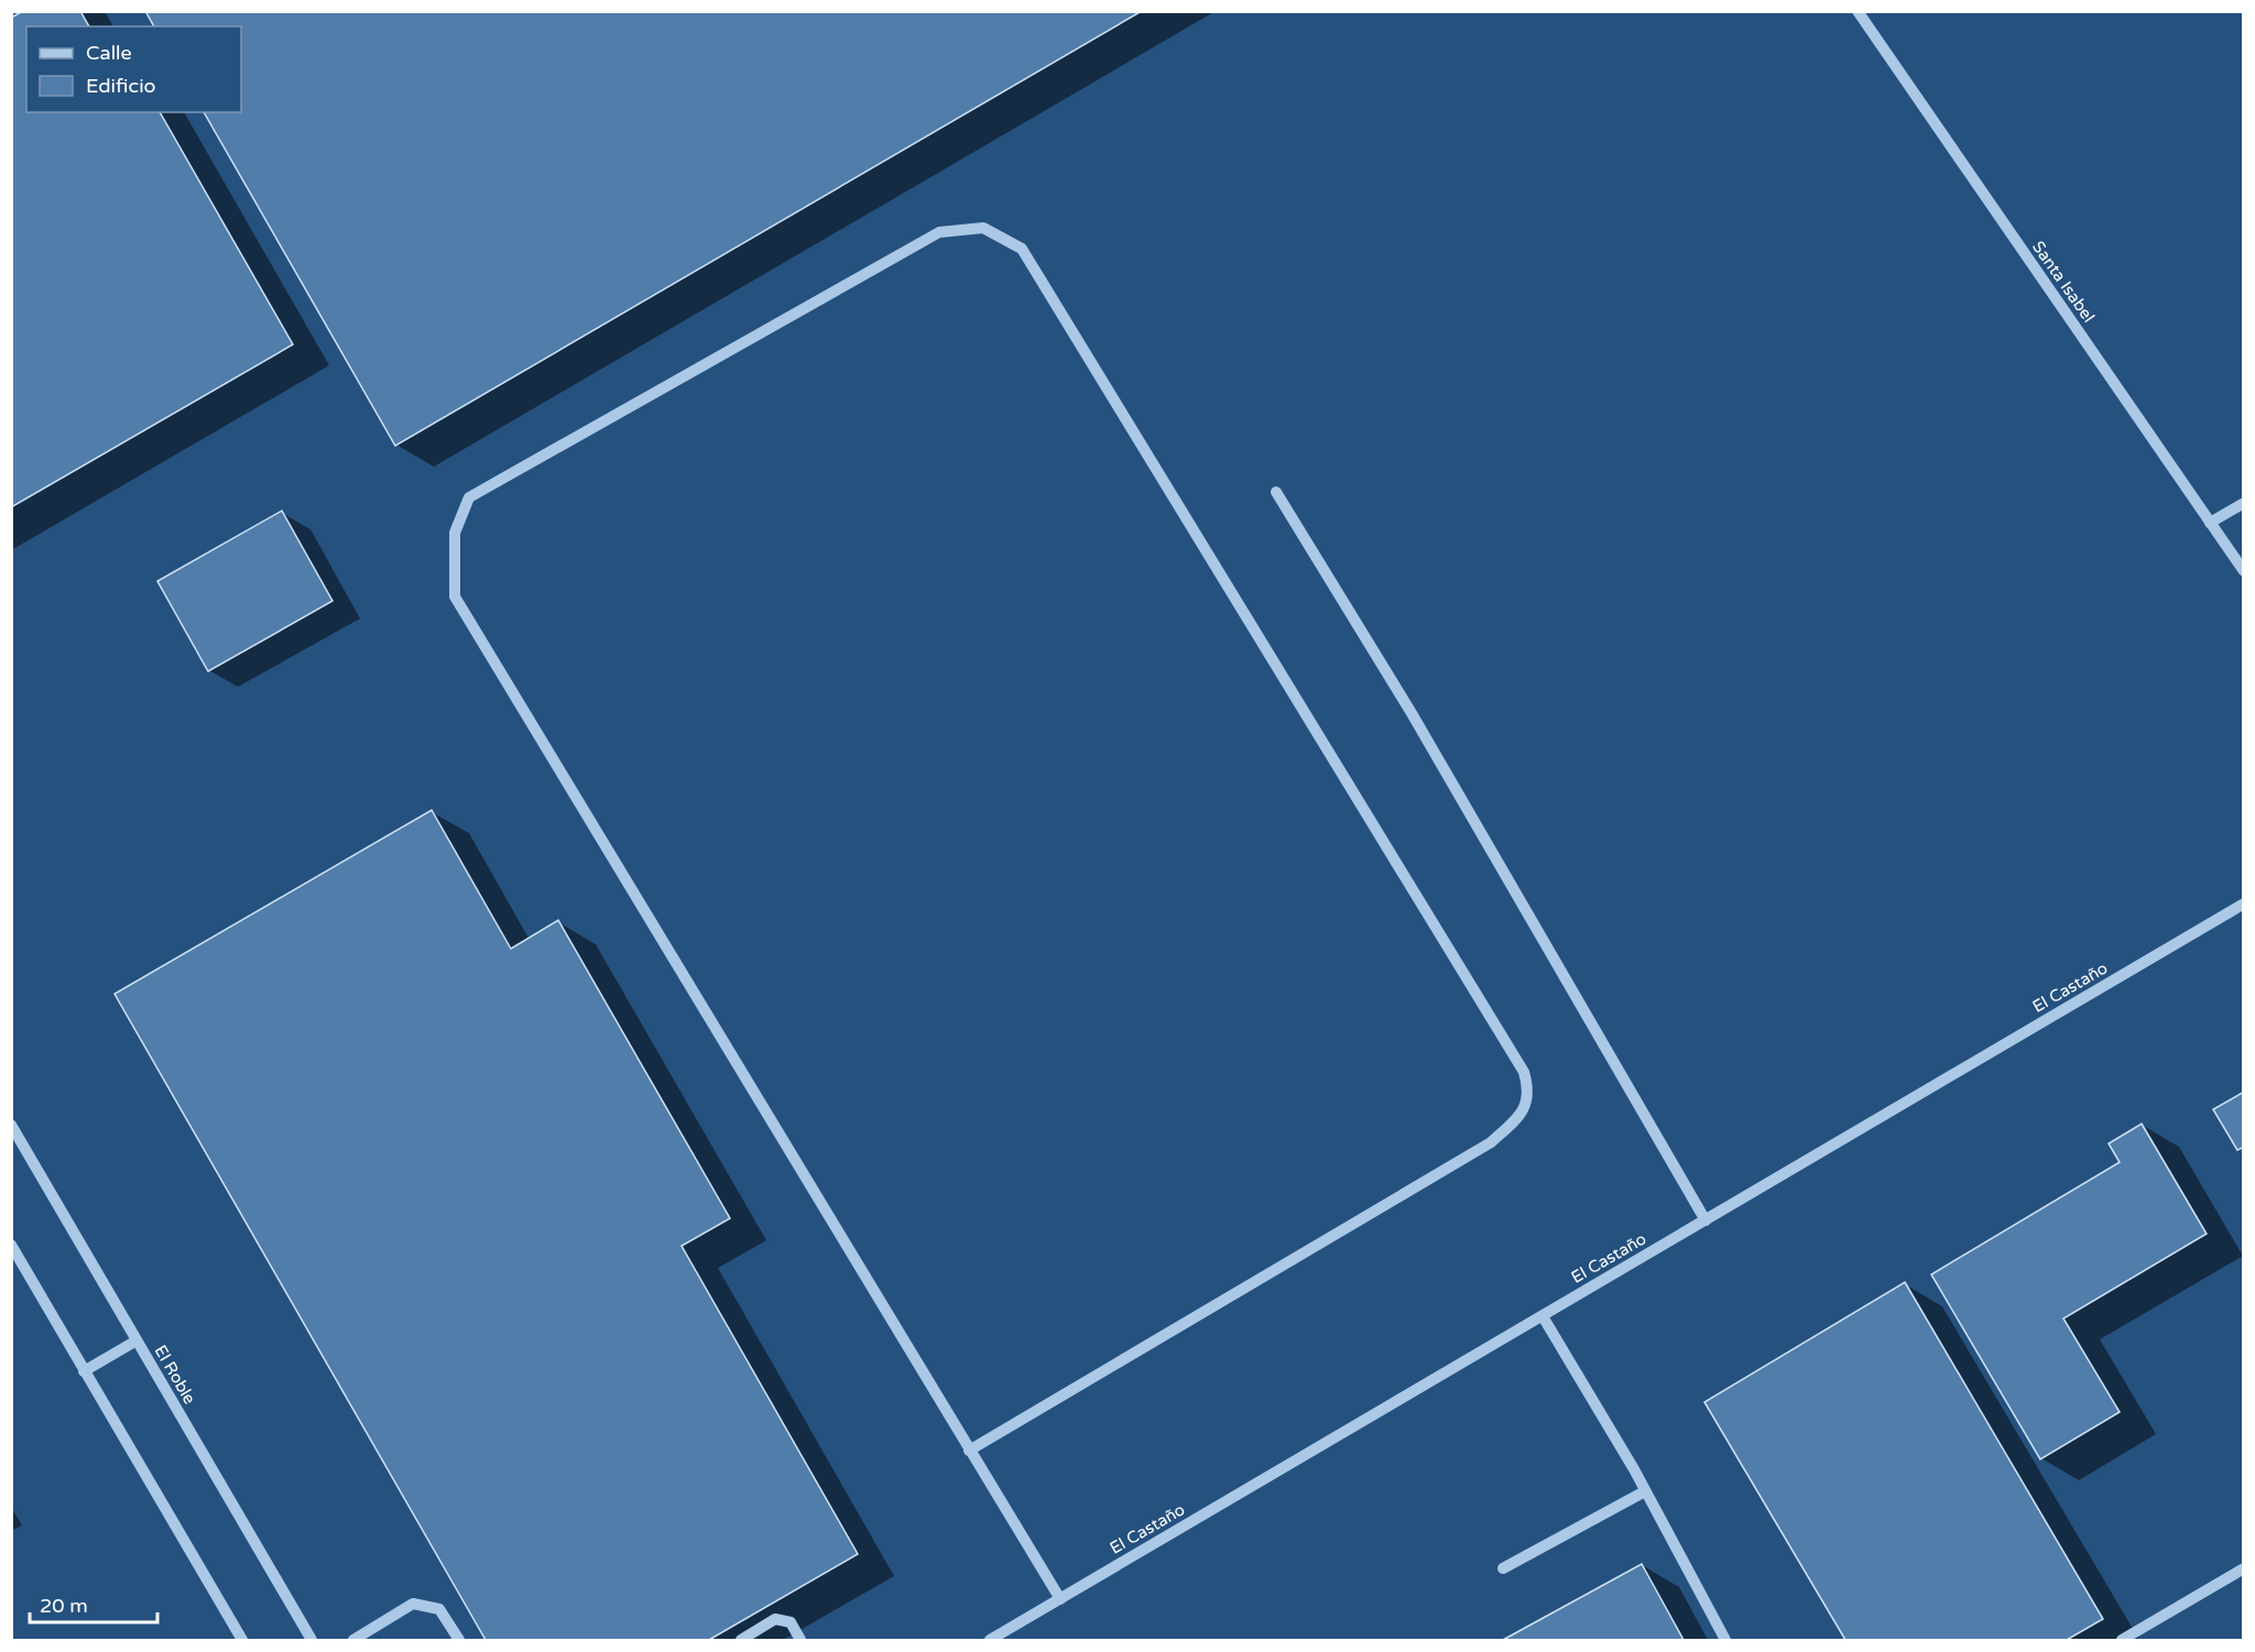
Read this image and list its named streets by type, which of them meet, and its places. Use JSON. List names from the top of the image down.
{
  "streets": {
    "street": ["Santa Isabel", "El Castaño", "El Roble"]
  },
  "legend": ["Calle", "Edificio"],
  "scale_bar": "20 m"
}
